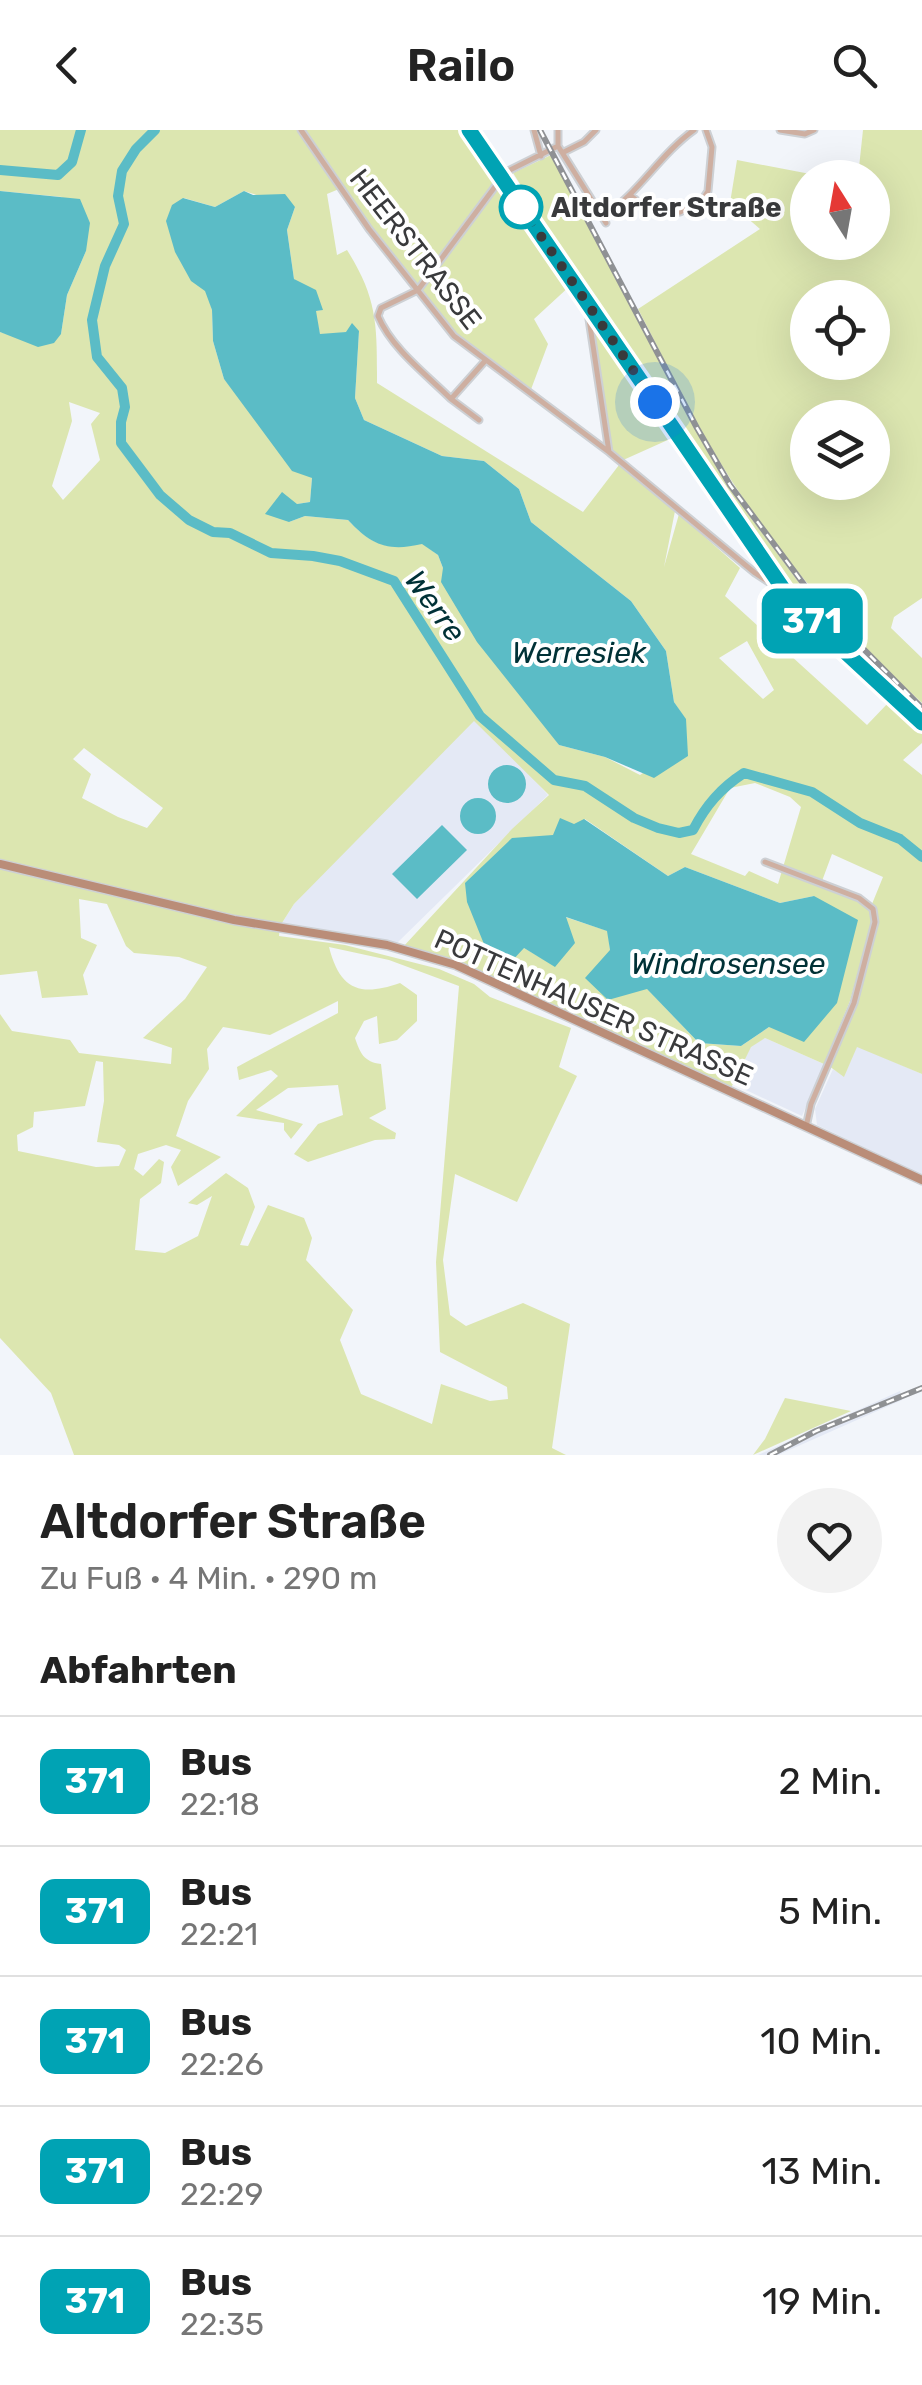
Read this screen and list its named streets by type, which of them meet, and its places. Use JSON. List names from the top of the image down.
{
  "streets": {
    "street": ["HEERSTRASSE", "POTTENHAUSER STRASSE"]
  },
  "water": ["Werre", "Werresiek", "Windrosensee"],
  "places": ["Altdorfer Straße"],
  "lines": ["bus line 371"],
  "north": "top",
  "page": {
    "header": "Railo",
    "on_map": "371",
    "heading": [
      ["Altdorfer Straße", "Zu Fuß · 4 Min. · 290 m"],
      "Abfahrten"
    ],
    "list": [
      {
        "mark": "371",
        "name": "Bus",
        "note": "22:18",
        "value": "2 Min."
      },
      {
        "mark": "371",
        "name": "Bus",
        "note": "22:21",
        "value": "5 Min."
      },
      {
        "mark": "371",
        "name": "Bus",
        "note": "22:26",
        "value": "10 Min."
      },
      {
        "mark": "371",
        "name": "Bus",
        "note": "22:29",
        "value": "13 Min."
      },
      {
        "mark": "371",
        "name": "Bus",
        "note": "22:35",
        "value": "19 Min."
      }
    ]
  }
}
